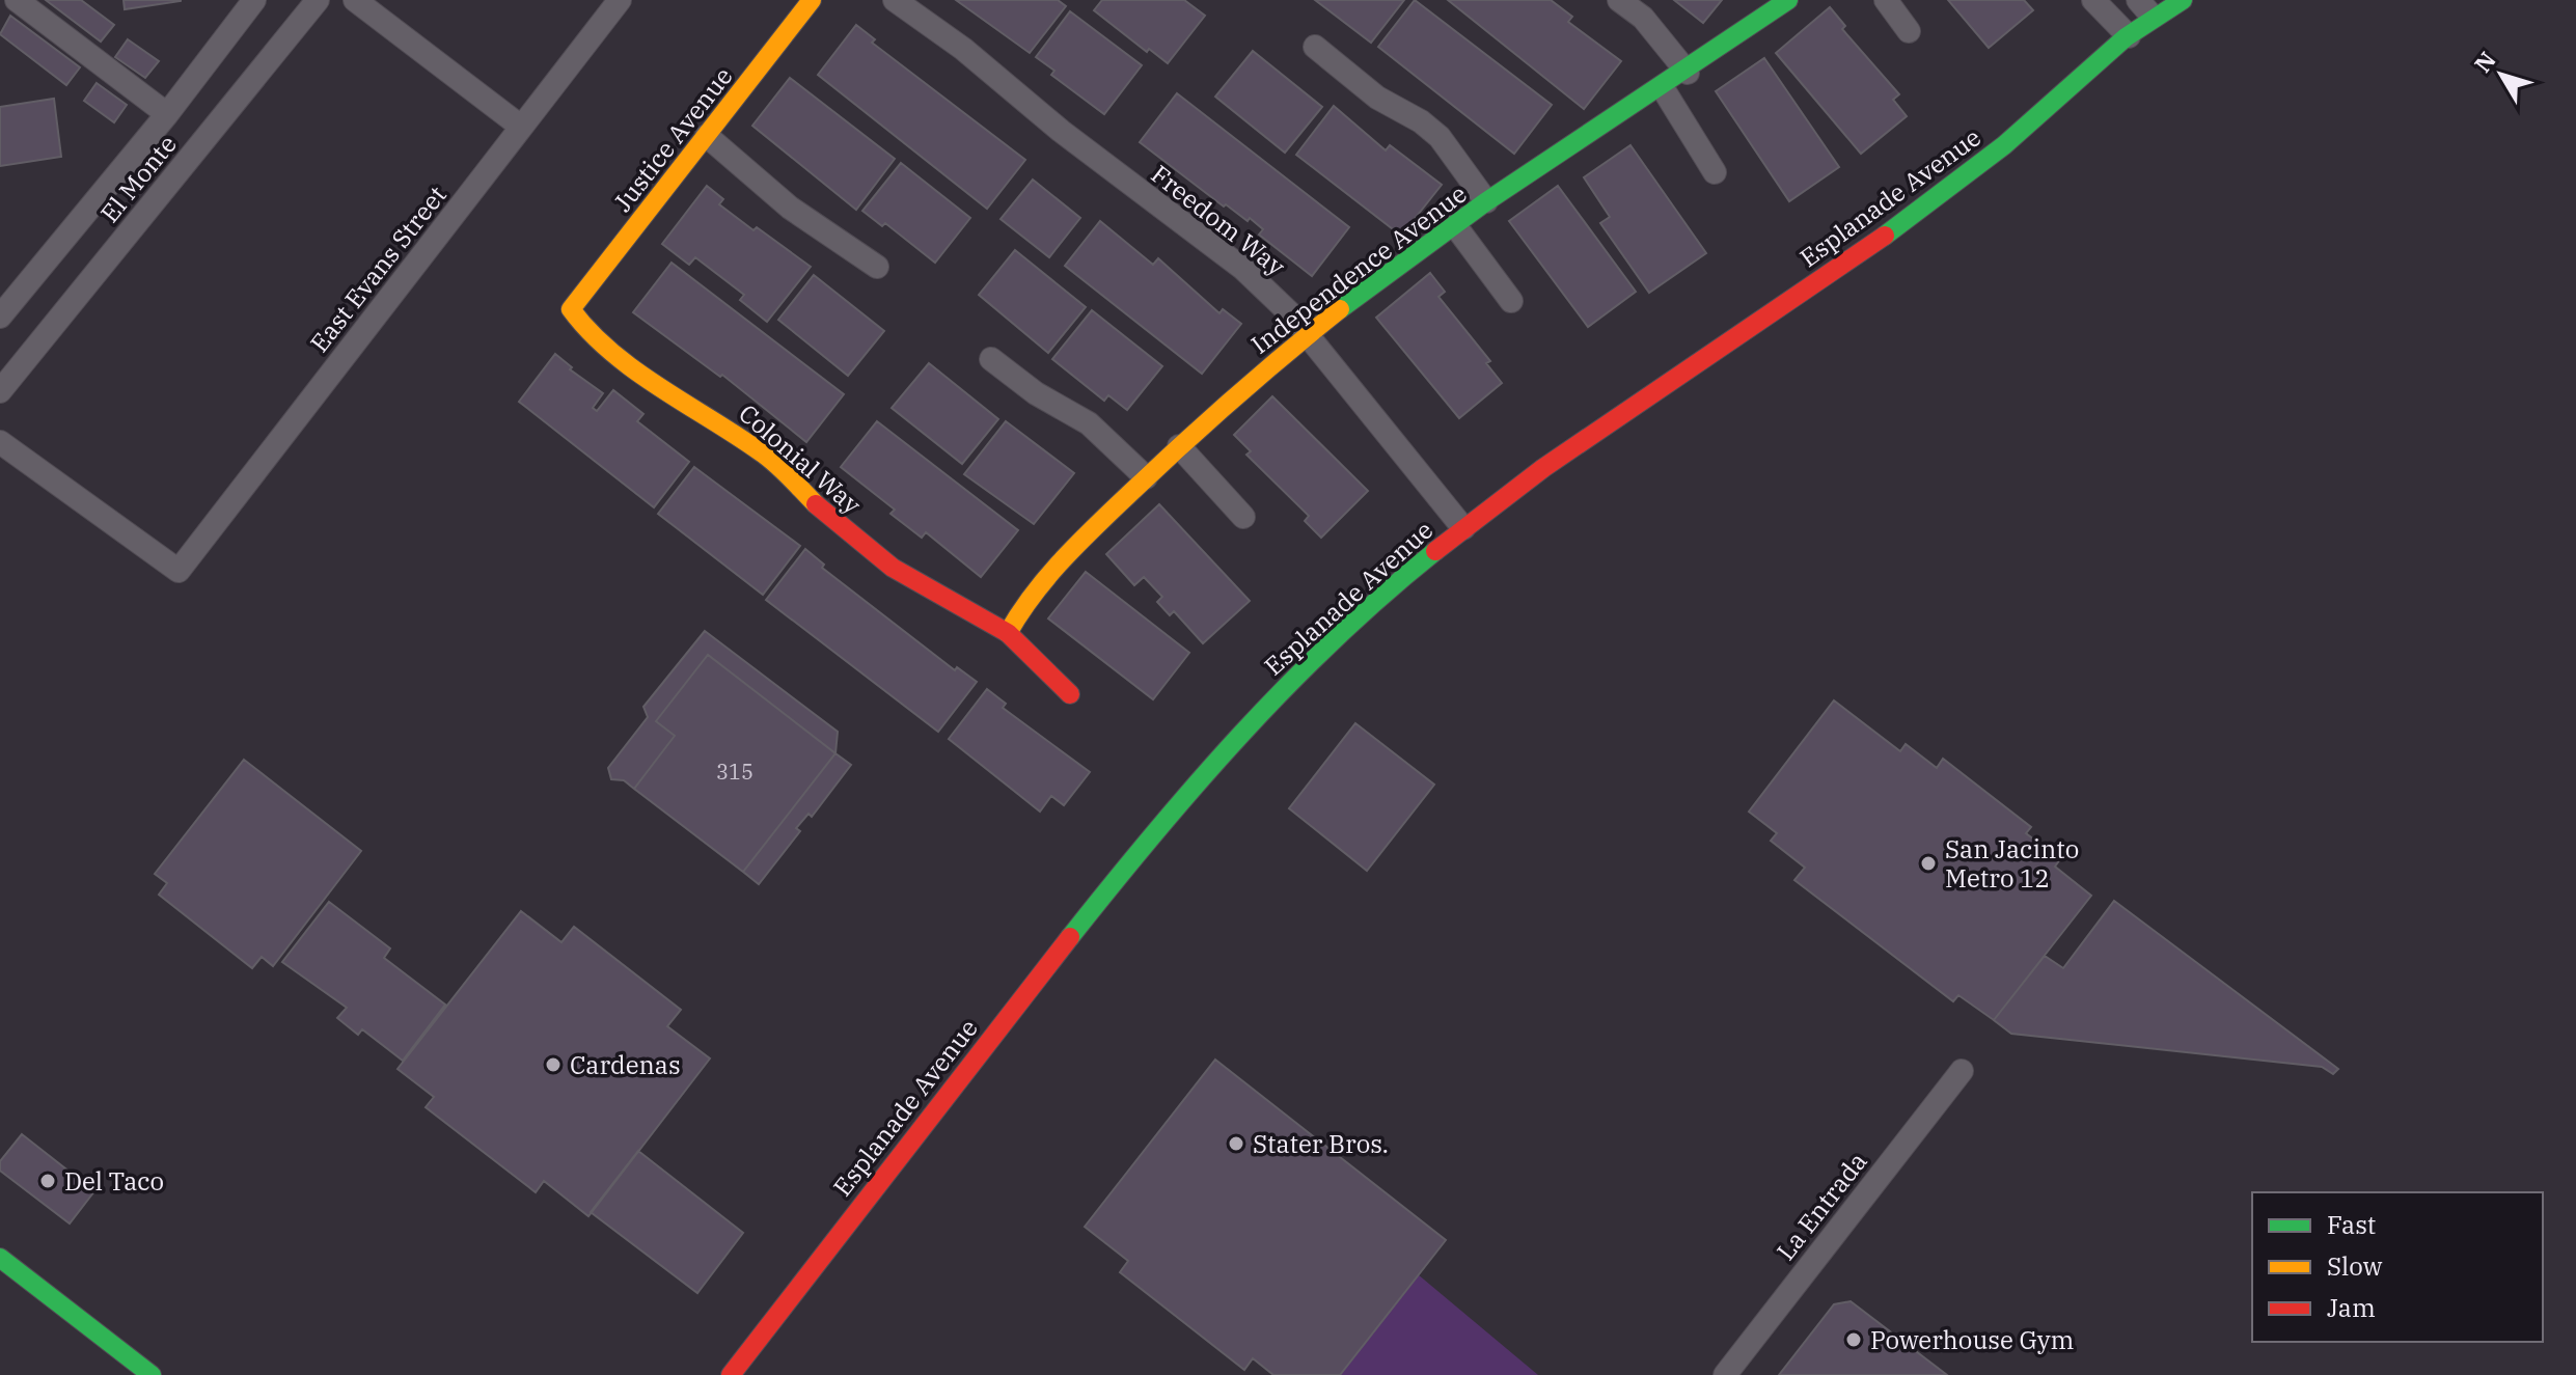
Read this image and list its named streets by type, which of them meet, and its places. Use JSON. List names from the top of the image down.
{
  "streets": {
    "main road": [
      "Justice Avenue",
      "Esplanade Avenue",
      "Independence Avenue",
      "Colonial Way"
    ],
    "street": [
      "El Monte",
      "Freedom Way",
      "East Evans Street",
      "La Entrada"
    ]
  },
  "crossings": [
    ["Justice Avenue", "Colonial Way"],
    ["Esplanade Avenue", "Freedom Way"],
    ["Freedom Way", "Independence Avenue"],
    ["Independence Avenue", "Colonial Way"]
  ],
  "places": [
    "San Jacinto Metro 12",
    "Cardenas",
    "Stater Bros.",
    "Del Taco",
    "Powerhouse Gym"
  ],
  "house_numbers": ["315"],
  "legend": ["Fast", "Slow", "Jam"],
  "north": "top left"
}
